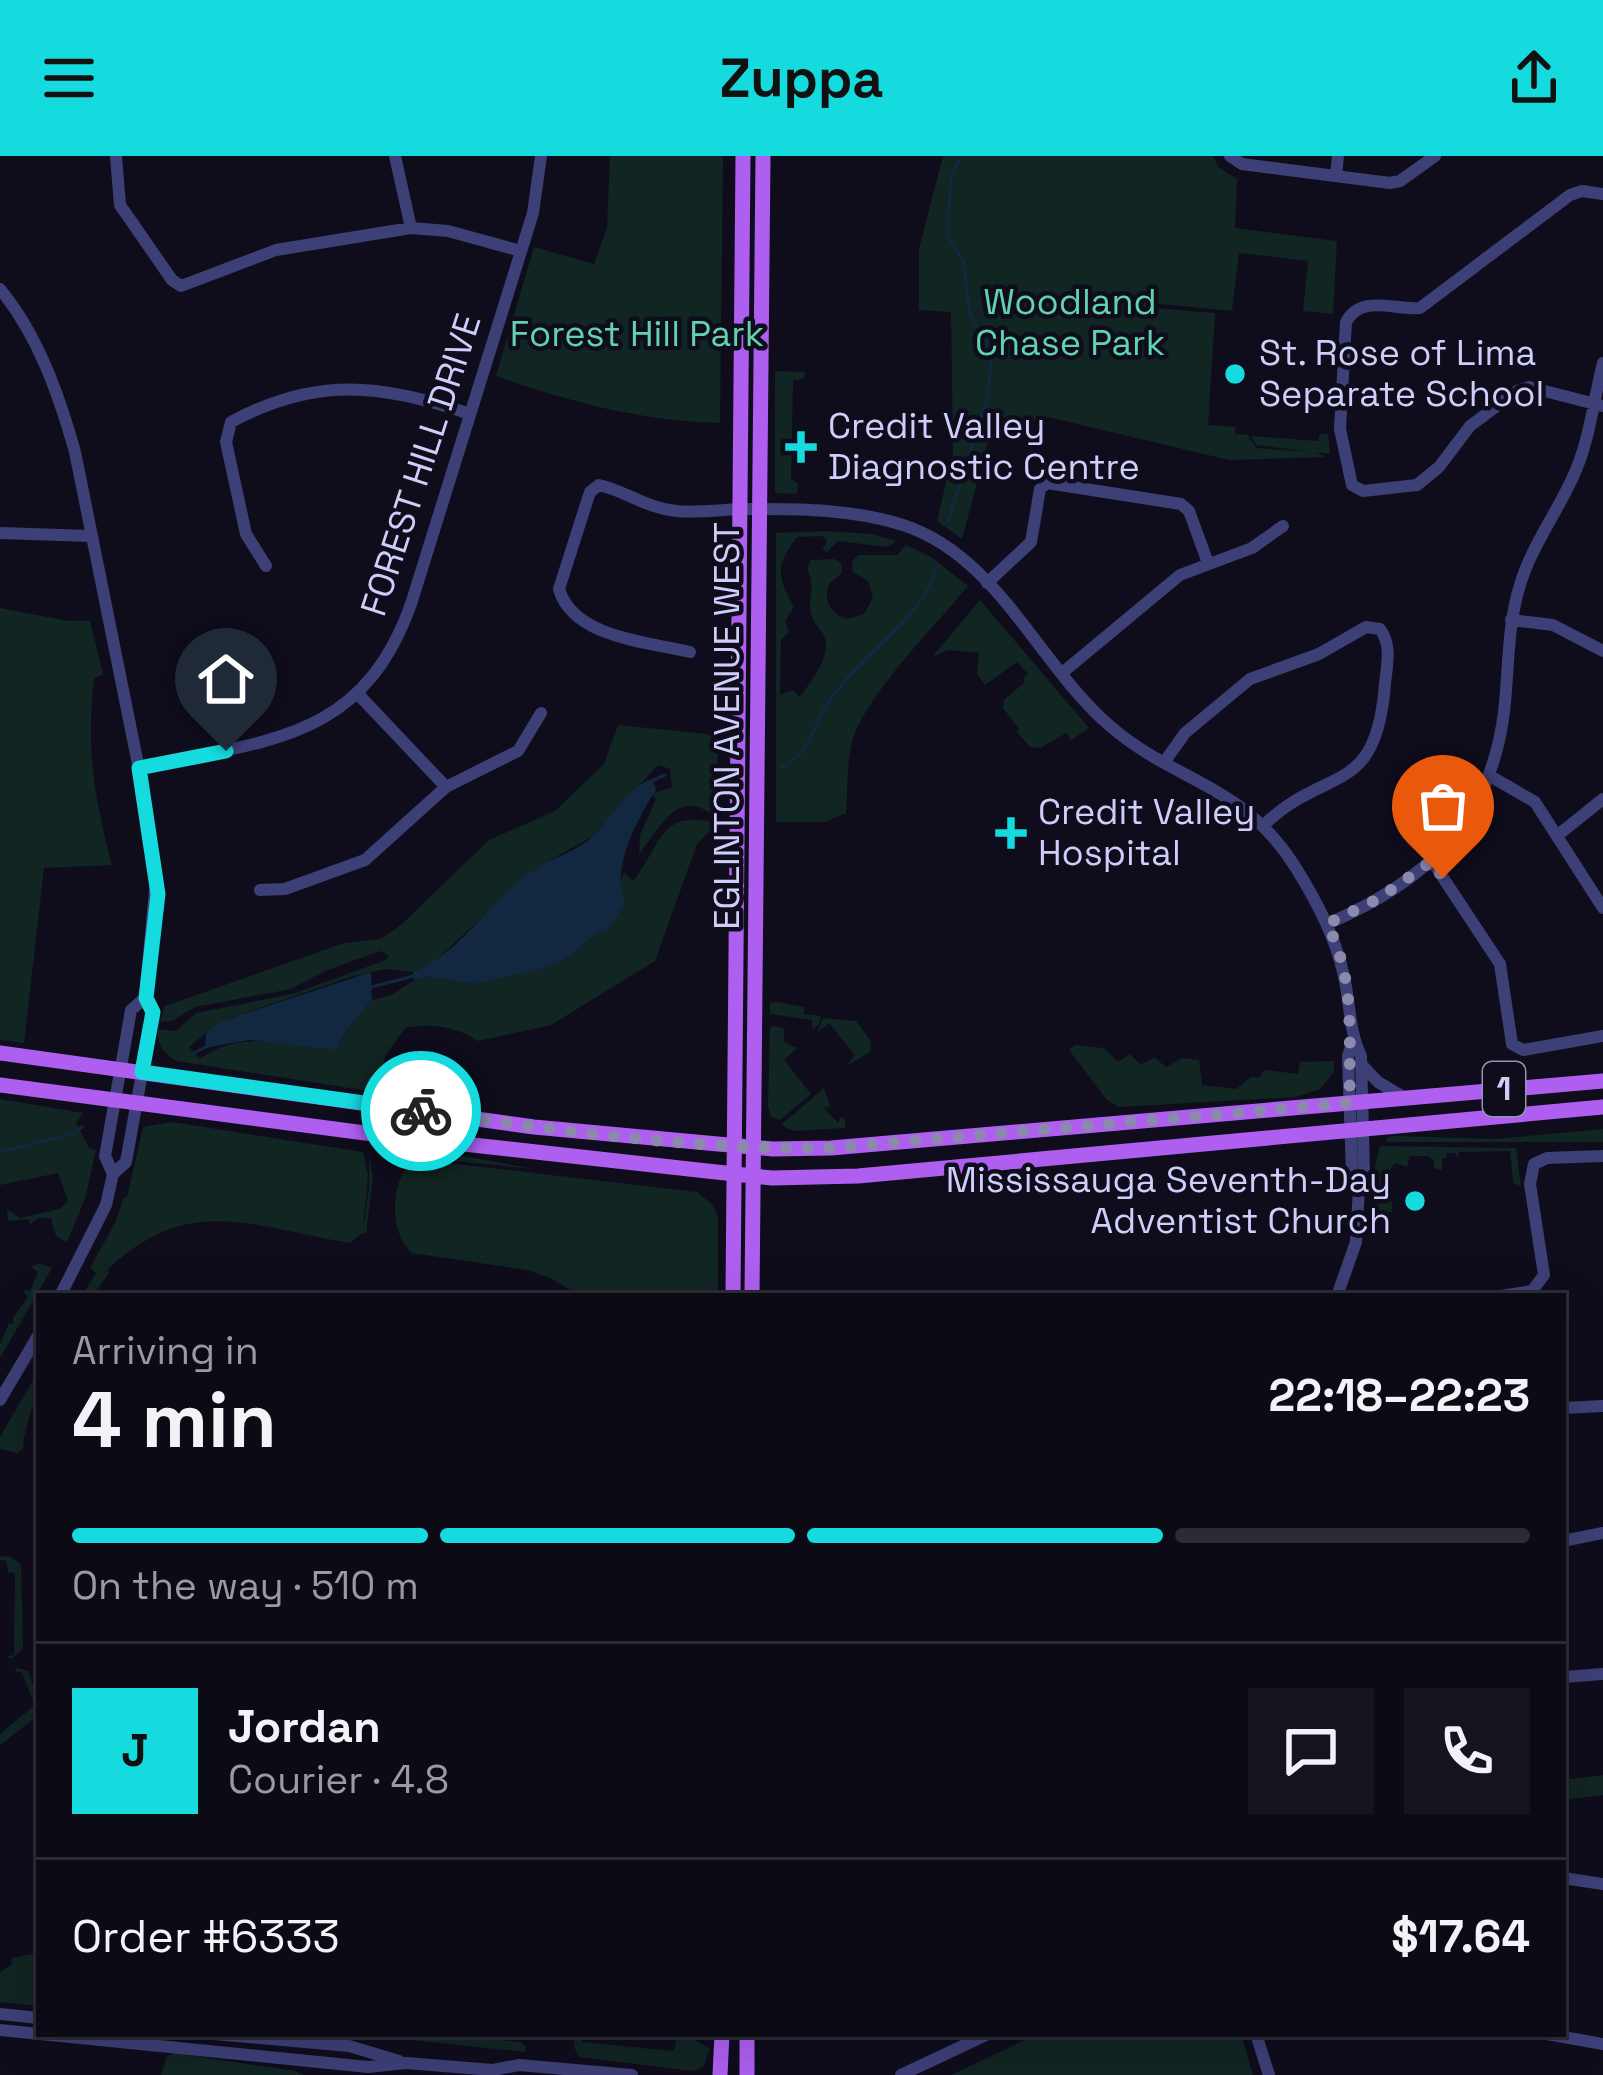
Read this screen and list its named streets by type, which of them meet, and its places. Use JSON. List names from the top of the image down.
{
  "streets": {
    "main road": ["EGLINTON AVENUE WEST", "1"],
    "street": ["FOREST HILL DRIVE"]
  },
  "crossings": [
    ["EGLINTON AVENUE WEST", "1"]
  ],
  "parks": ["Woodland Chase Park", "Forest Hill Park"],
  "places": {
    "other": ["St. Rose of Lima Separate School", "Mississauga Seventh-Day Adventist Church"],
    "health": ["Credit Valley Diagnostic Centre", "Credit Valley Hospital"]
  },
  "page": {
    "header": "Zuppa",
    "heading": ["4 min", "Arriving in", "22:18–22:23"],
    "panel": [
      "Jordan",
      "Courier · 4.8",
      "Order #6333",
      "$17.64"
    ],
    "bar": "On the way · 510 m",
    "round": "J"
  }
}
